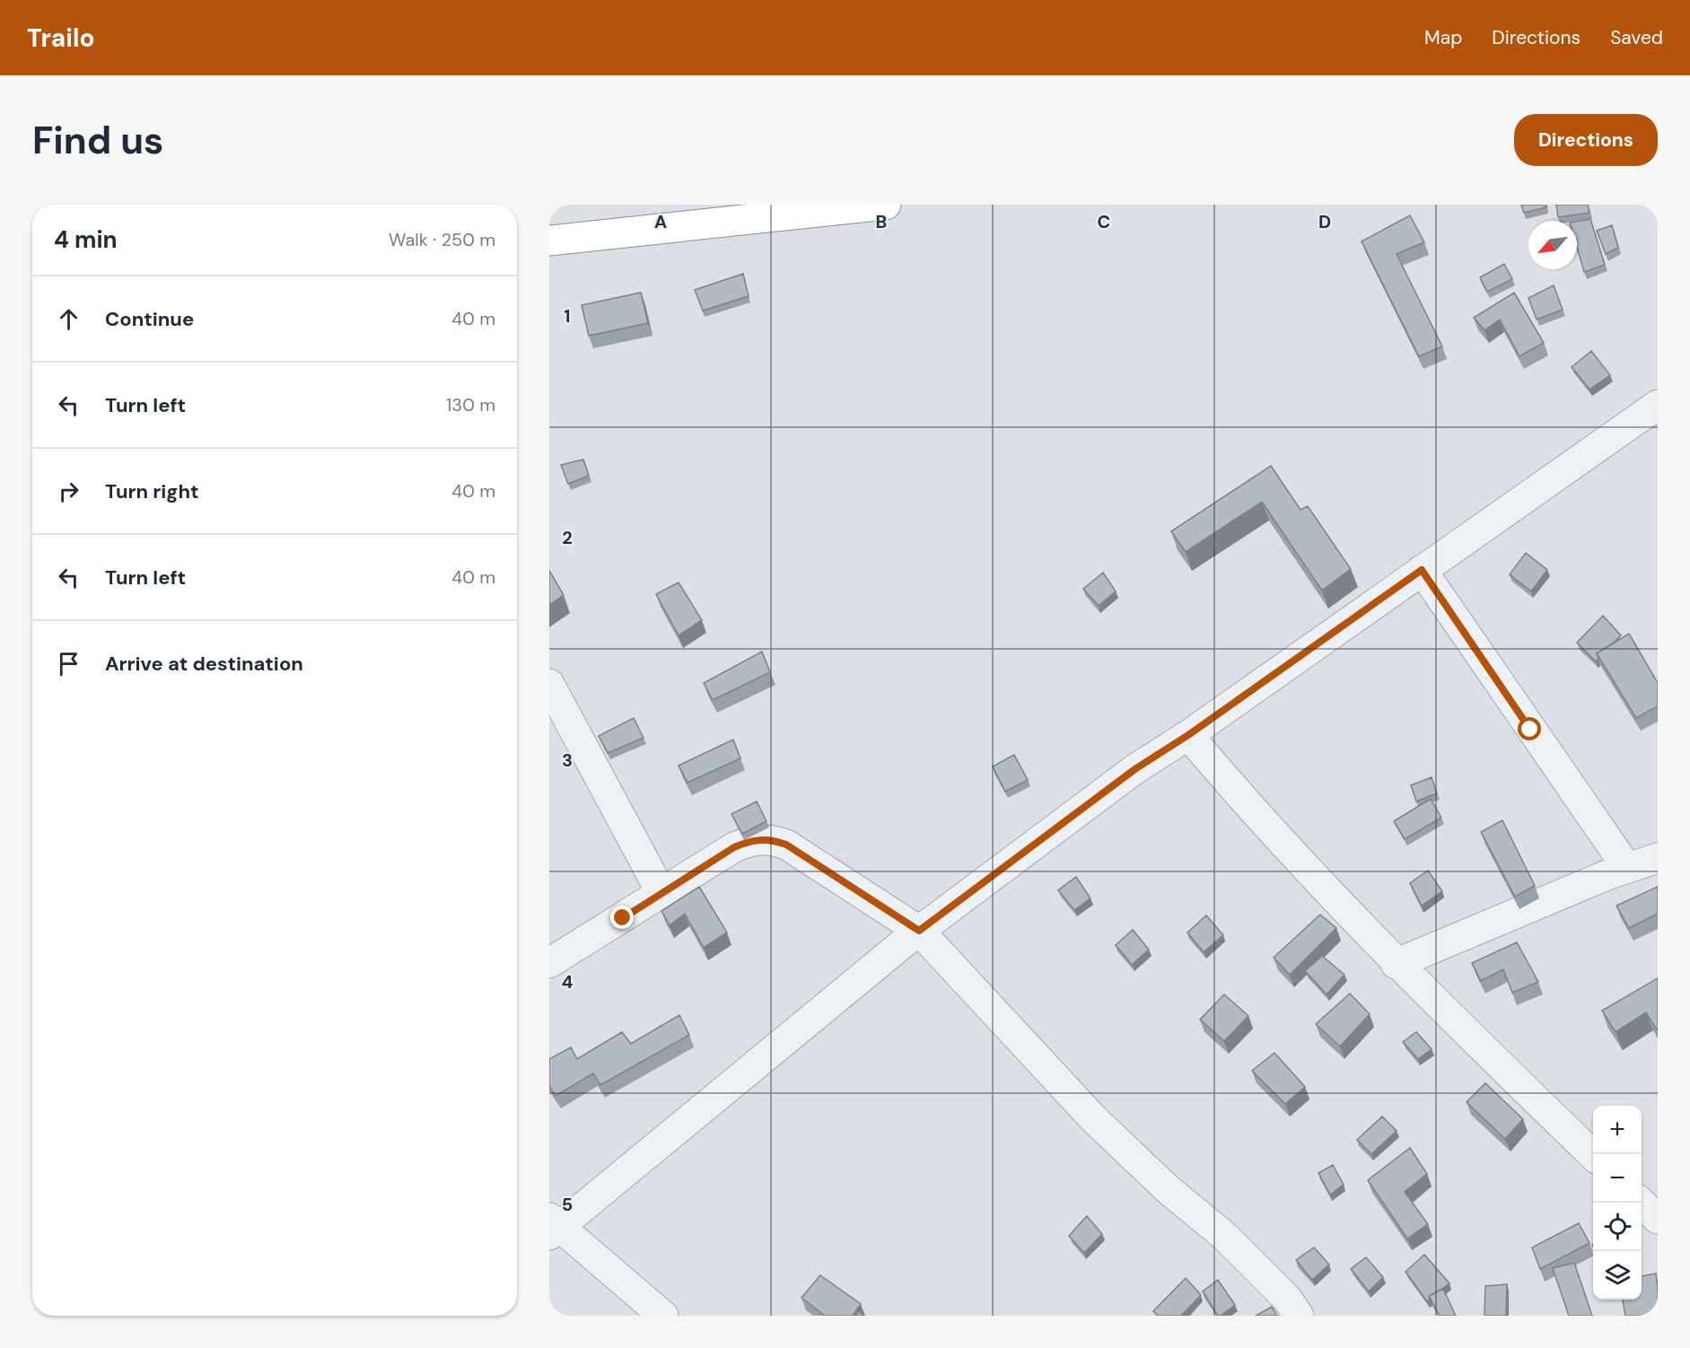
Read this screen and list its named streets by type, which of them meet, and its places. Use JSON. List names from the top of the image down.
{
  "north": "bottom left",
  "page": {
    "header": "Trailo",
    "nav": ["Map", "Directions", "Saved"],
    "buttons": "Directions",
    "title": "Find us",
    "heading": ["4 min", "Walk · 250 m"],
    "list": [
      ["Continue", "40 m"],
      ["Turn left", "130 m"],
      ["Turn right", "40 m"],
      ["Turn left", "40 m"],
      "Arrive at destination"
    ],
    "map_buttons": ["+", "−"]
  },
  "grid": {
    "columns": [
      "A",
      "B",
      "C",
      "D"
    ],
    "rows": [
      "1",
      "2",
      "3",
      "4",
      "5"
    ]
  }
}
